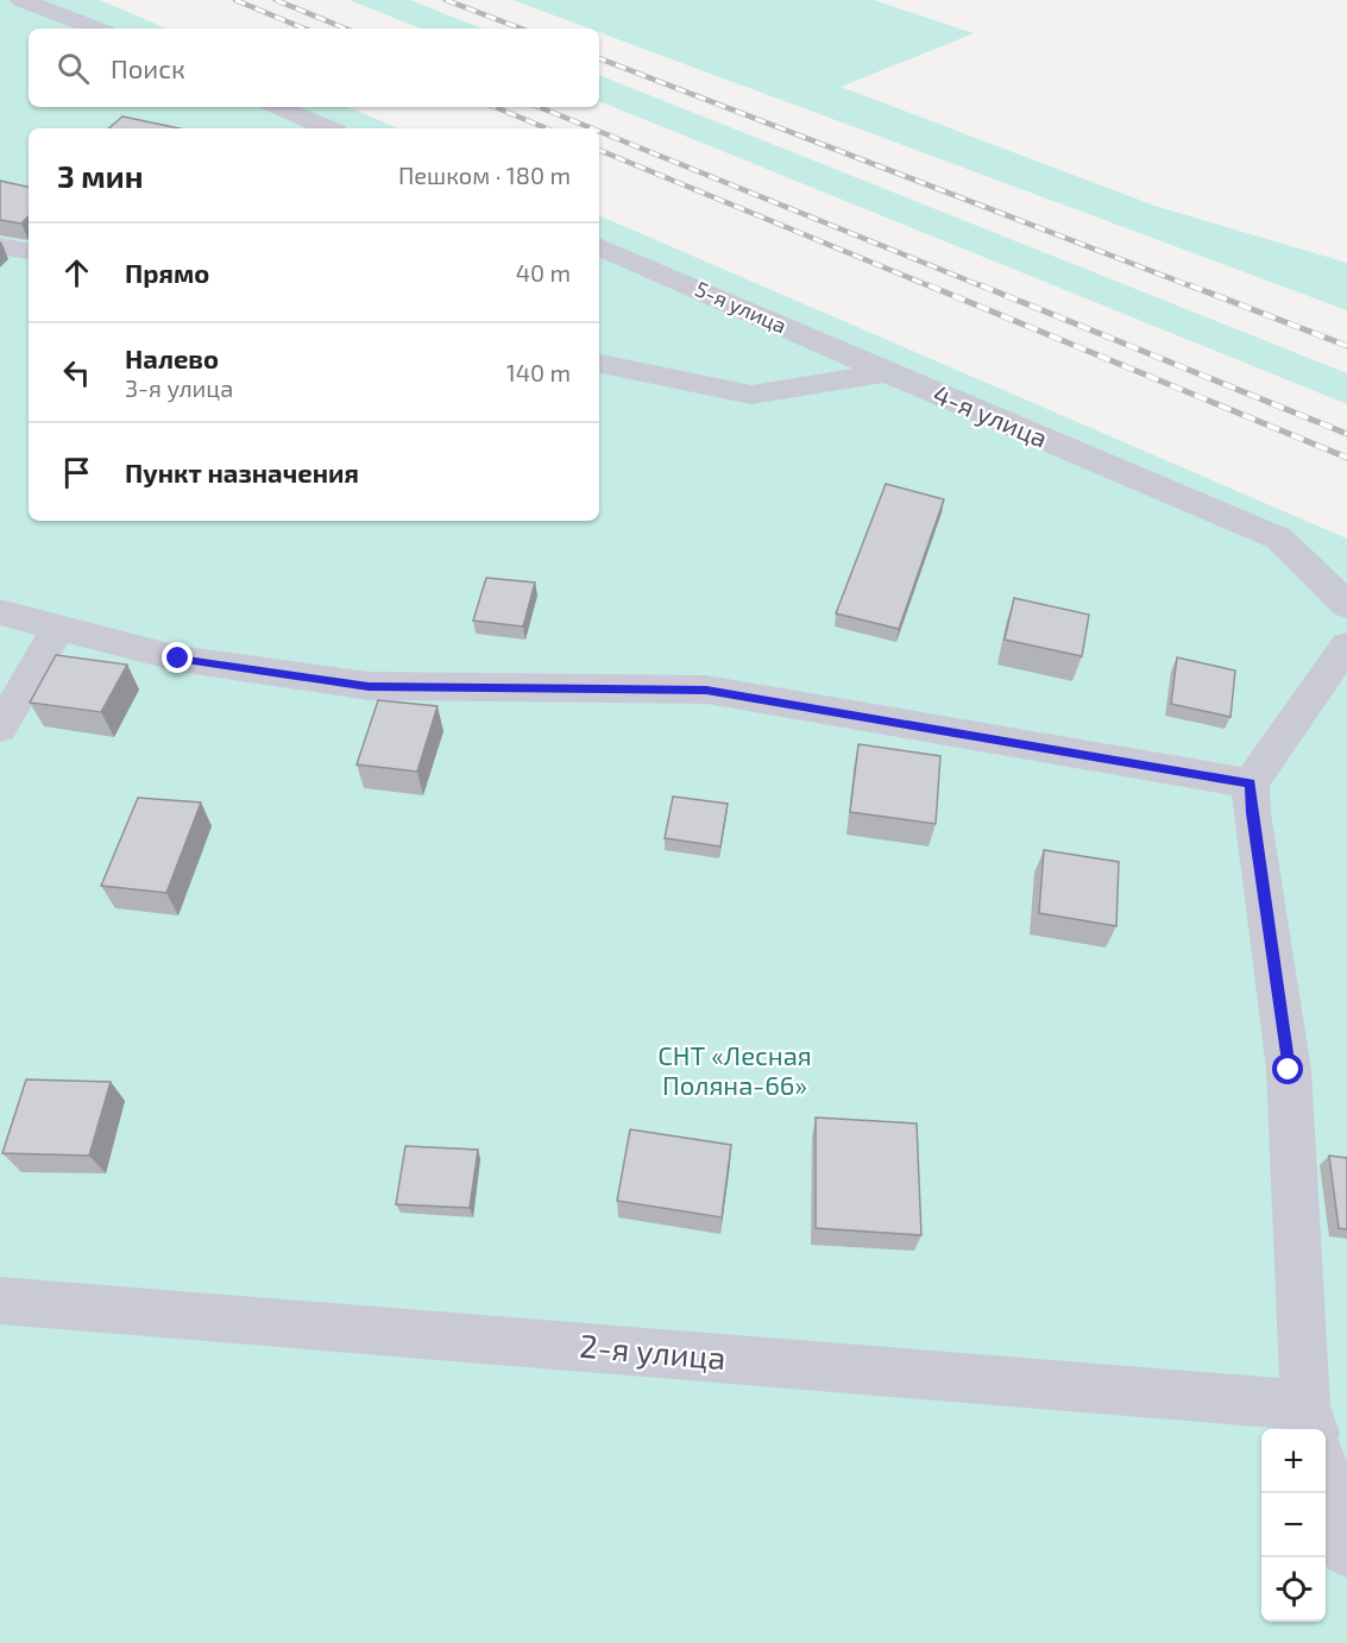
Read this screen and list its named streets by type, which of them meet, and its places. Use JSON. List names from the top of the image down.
{
  "streets": {
    "street": ["5-я улица", "4-я улица", "2-я улица"]
  },
  "crossings": [
    ["5-я улица", "4-я улица"]
  ],
  "parks": ["СНТ «Лесная Поляна-66»"],
  "page": {
    "search": "Поиск",
    "heading": ["3 мин", "Пешком · 180 m"],
    "list": [
      ["Прямо", "40 m"],
      ["Налево", "3-я улица", "140 m"],
      "Пункт назначения"
    ],
    "map_buttons": ["+", "−"]
  }
}
